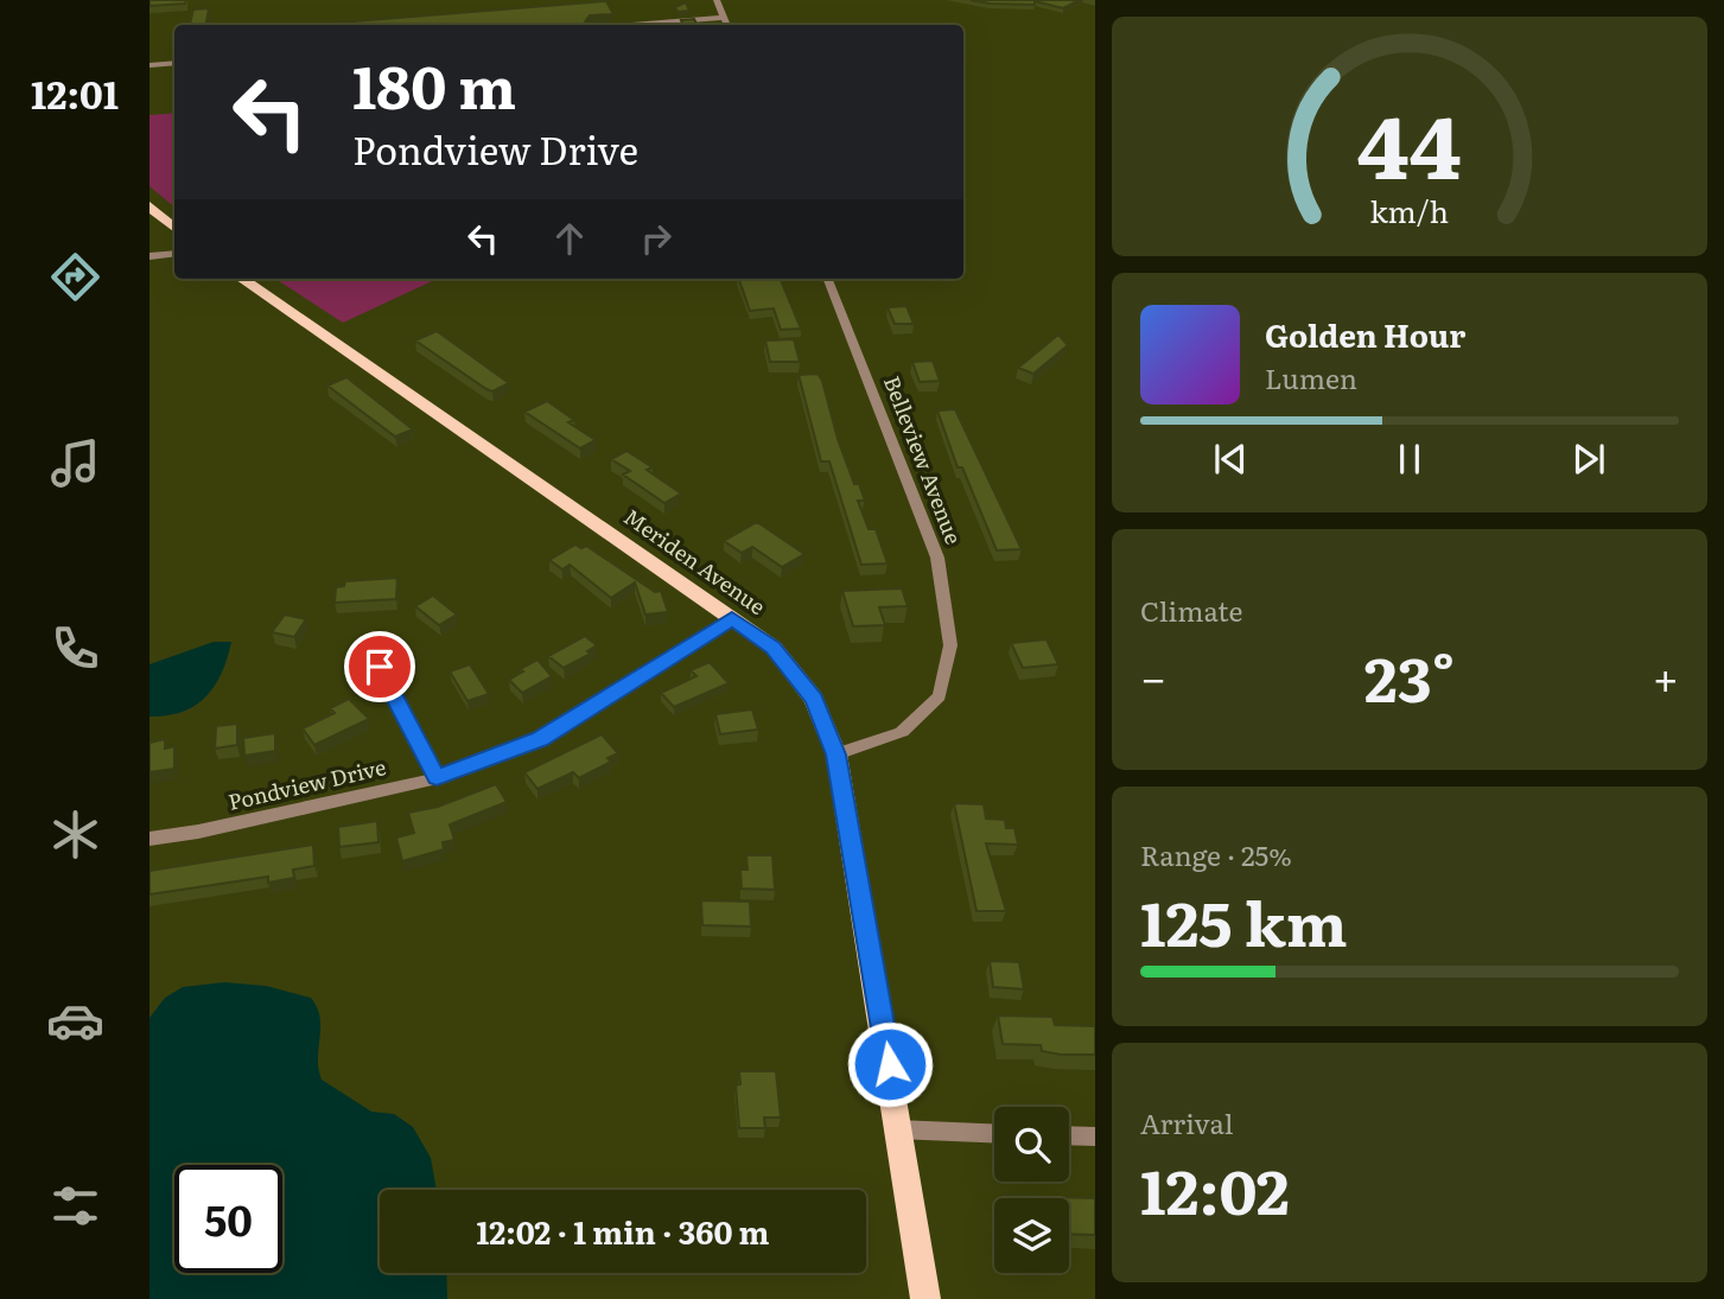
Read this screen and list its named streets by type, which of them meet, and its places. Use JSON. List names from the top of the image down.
{
  "streets": {
    "main road": ["Meriden Avenue"],
    "street": ["Belleview Avenue", "Pondview Drive"]
  },
  "crossings": [
    ["Belleview Avenue", "Meriden Avenue"],
    ["Meriden Avenue", "Pondview Drive"]
  ],
  "page": {
    "tabs": "12:01",
    "turn": ["180 m", "Pondview Drive"],
    "song": ["Golden Hour", "Lumen"],
    "tile": [
      "Climate",
      ["Range · 25%", "125 km"],
      ["Arrival", "12:02"]
    ],
    "heat": ["−", "23°", "+"],
    "limit": "50",
    "trip": "12:02 · 1 min · 360 m",
    "gauge": ["44", "km/h"]
  }
}
